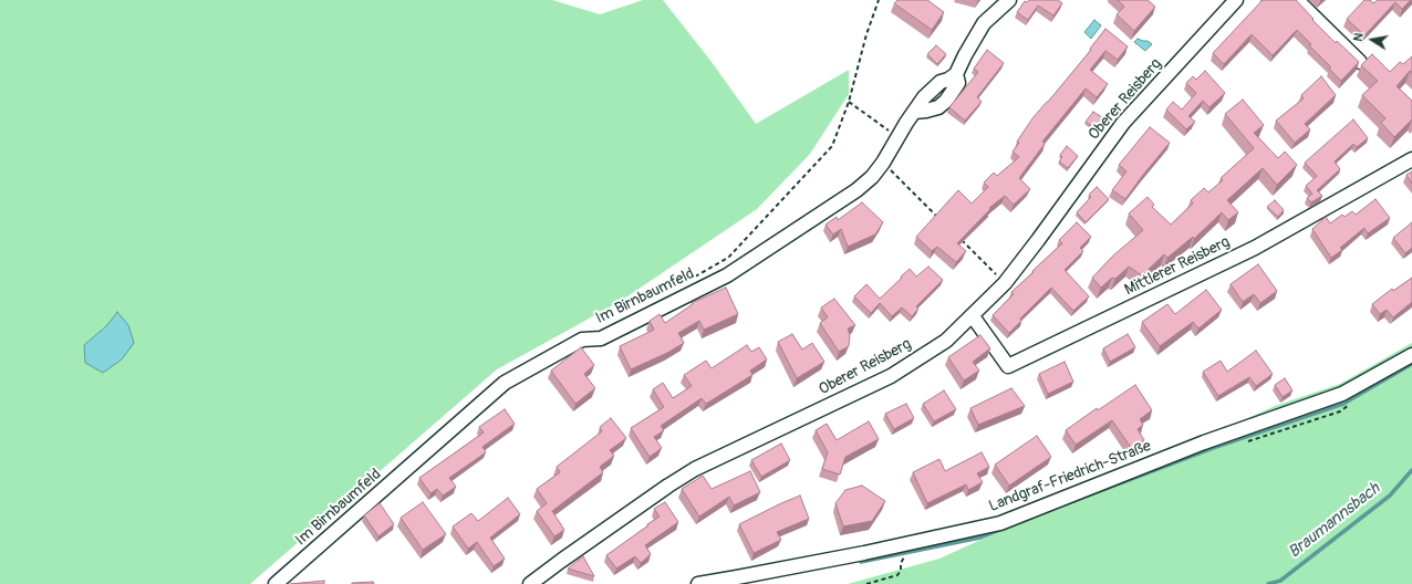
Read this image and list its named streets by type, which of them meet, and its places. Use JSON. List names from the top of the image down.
{
  "streets": {
    "street": [
      "Oberer Reisberg",
      "Mittlerer Reisberg",
      "Im Birnbaumfeld",
      "Landgraf-Friedrich-Straße"
    ]
  },
  "crossings": [
    ["Oberer Reisberg", "Mittlerer Reisberg"]
  ],
  "water": ["Braumannsbach"],
  "north": "left"
}
